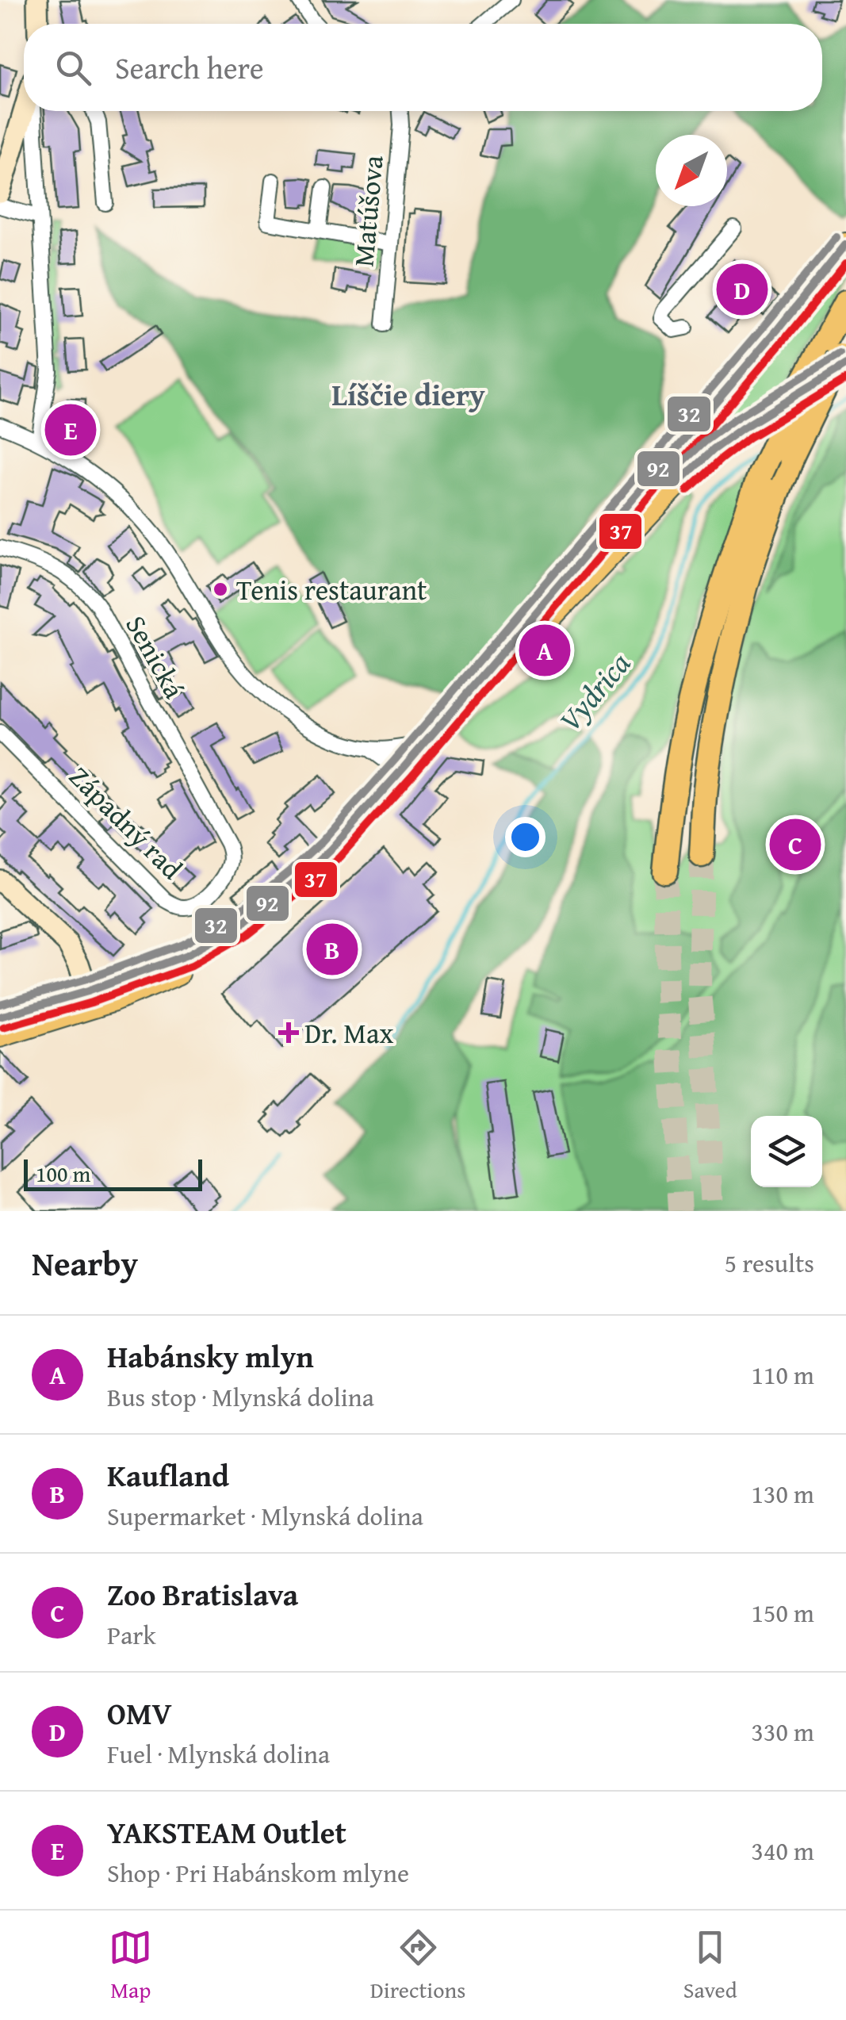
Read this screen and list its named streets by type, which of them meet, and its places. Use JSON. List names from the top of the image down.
{
  "streets": {
    "street": ["Matúšova", "Senická", "Západný rad"]
  },
  "crossings": [
    ["Senická", "Západný rad"]
  ],
  "districts": ["Líščie diery"],
  "water": ["Vydrica"],
  "places": {
    "other": ["Tenis restaurant"],
    "health": ["Dr. Max"]
  },
  "lines": ["transit line 32", "transit line 92", "transit line 37"],
  "scale_bar": "100 m",
  "north": "bottom left",
  "page": {
    "search": "Search here",
    "pins": [
      "D",
      "E",
      "A",
      "C",
      "B"
    ],
    "scale": "100 m",
    "heading": ["Nearby", "5 results"],
    "list": [
      {
        "mark": "A",
        "name": "Habánsky mlyn",
        "note": "Bus stop · Mlynská dolina",
        "value": "110 m"
      },
      {
        "mark": "B",
        "name": "Kaufland",
        "note": "Supermarket · Mlynská dolina",
        "value": "130 m"
      },
      {
        "mark": "C",
        "name": "Zoo Bratislava",
        "note": "Park",
        "value": "150 m"
      },
      {
        "mark": "D",
        "name": "OMV",
        "note": "Fuel · Mlynská dolina",
        "value": "330 m"
      },
      {
        "mark": "E",
        "name": "YAKSTEAM Outlet",
        "note": "Shop · Pri Habánskom mlyne",
        "value": "340 m"
      }
    ],
    "nav": ["Map", "Directions", "Saved"]
  }
}
